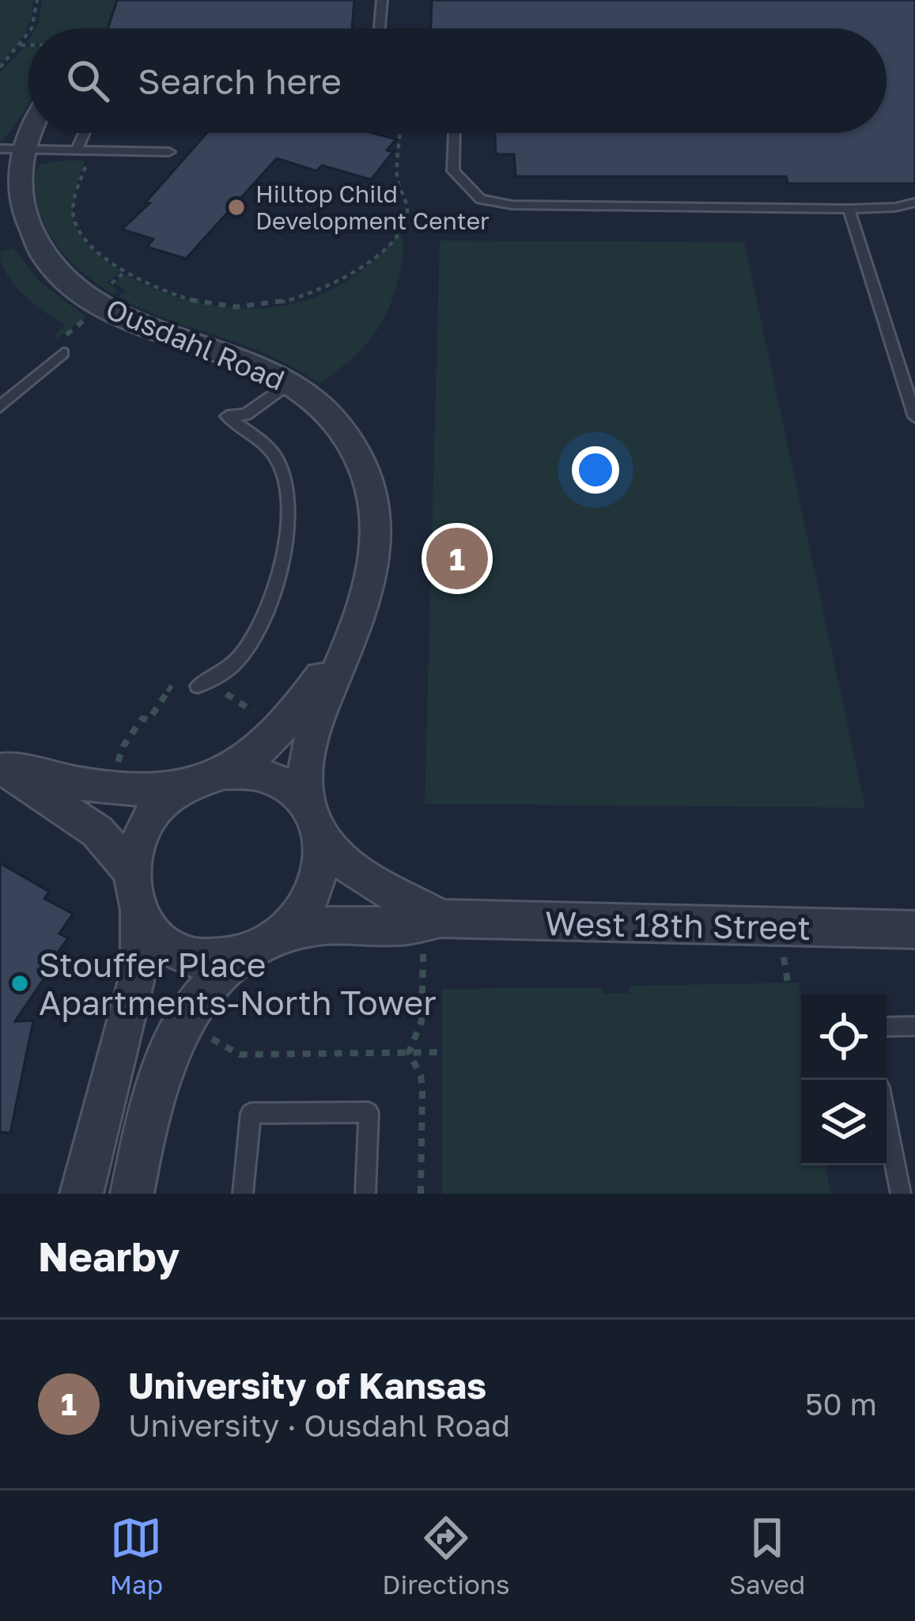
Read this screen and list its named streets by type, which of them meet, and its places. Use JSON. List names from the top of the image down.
{
  "streets": {
    "street": ["Ousdahl Road", "West 18th Street"]
  },
  "crossings": [
    ["Ousdahl Road", "West 18th Street"]
  ],
  "places": ["Hilltop Child Development Center", "Stouffer Place Apartments-North Tower"],
  "page": {
    "search": "Search here",
    "pins": "1",
    "heading": "Nearby",
    "list": [
      {
        "mark": "1",
        "name": "University of Kansas",
        "note": "University · Ousdahl Road",
        "value": "50 m"
      }
    ],
    "nav": ["Map", "Directions", "Saved"]
  }
}
